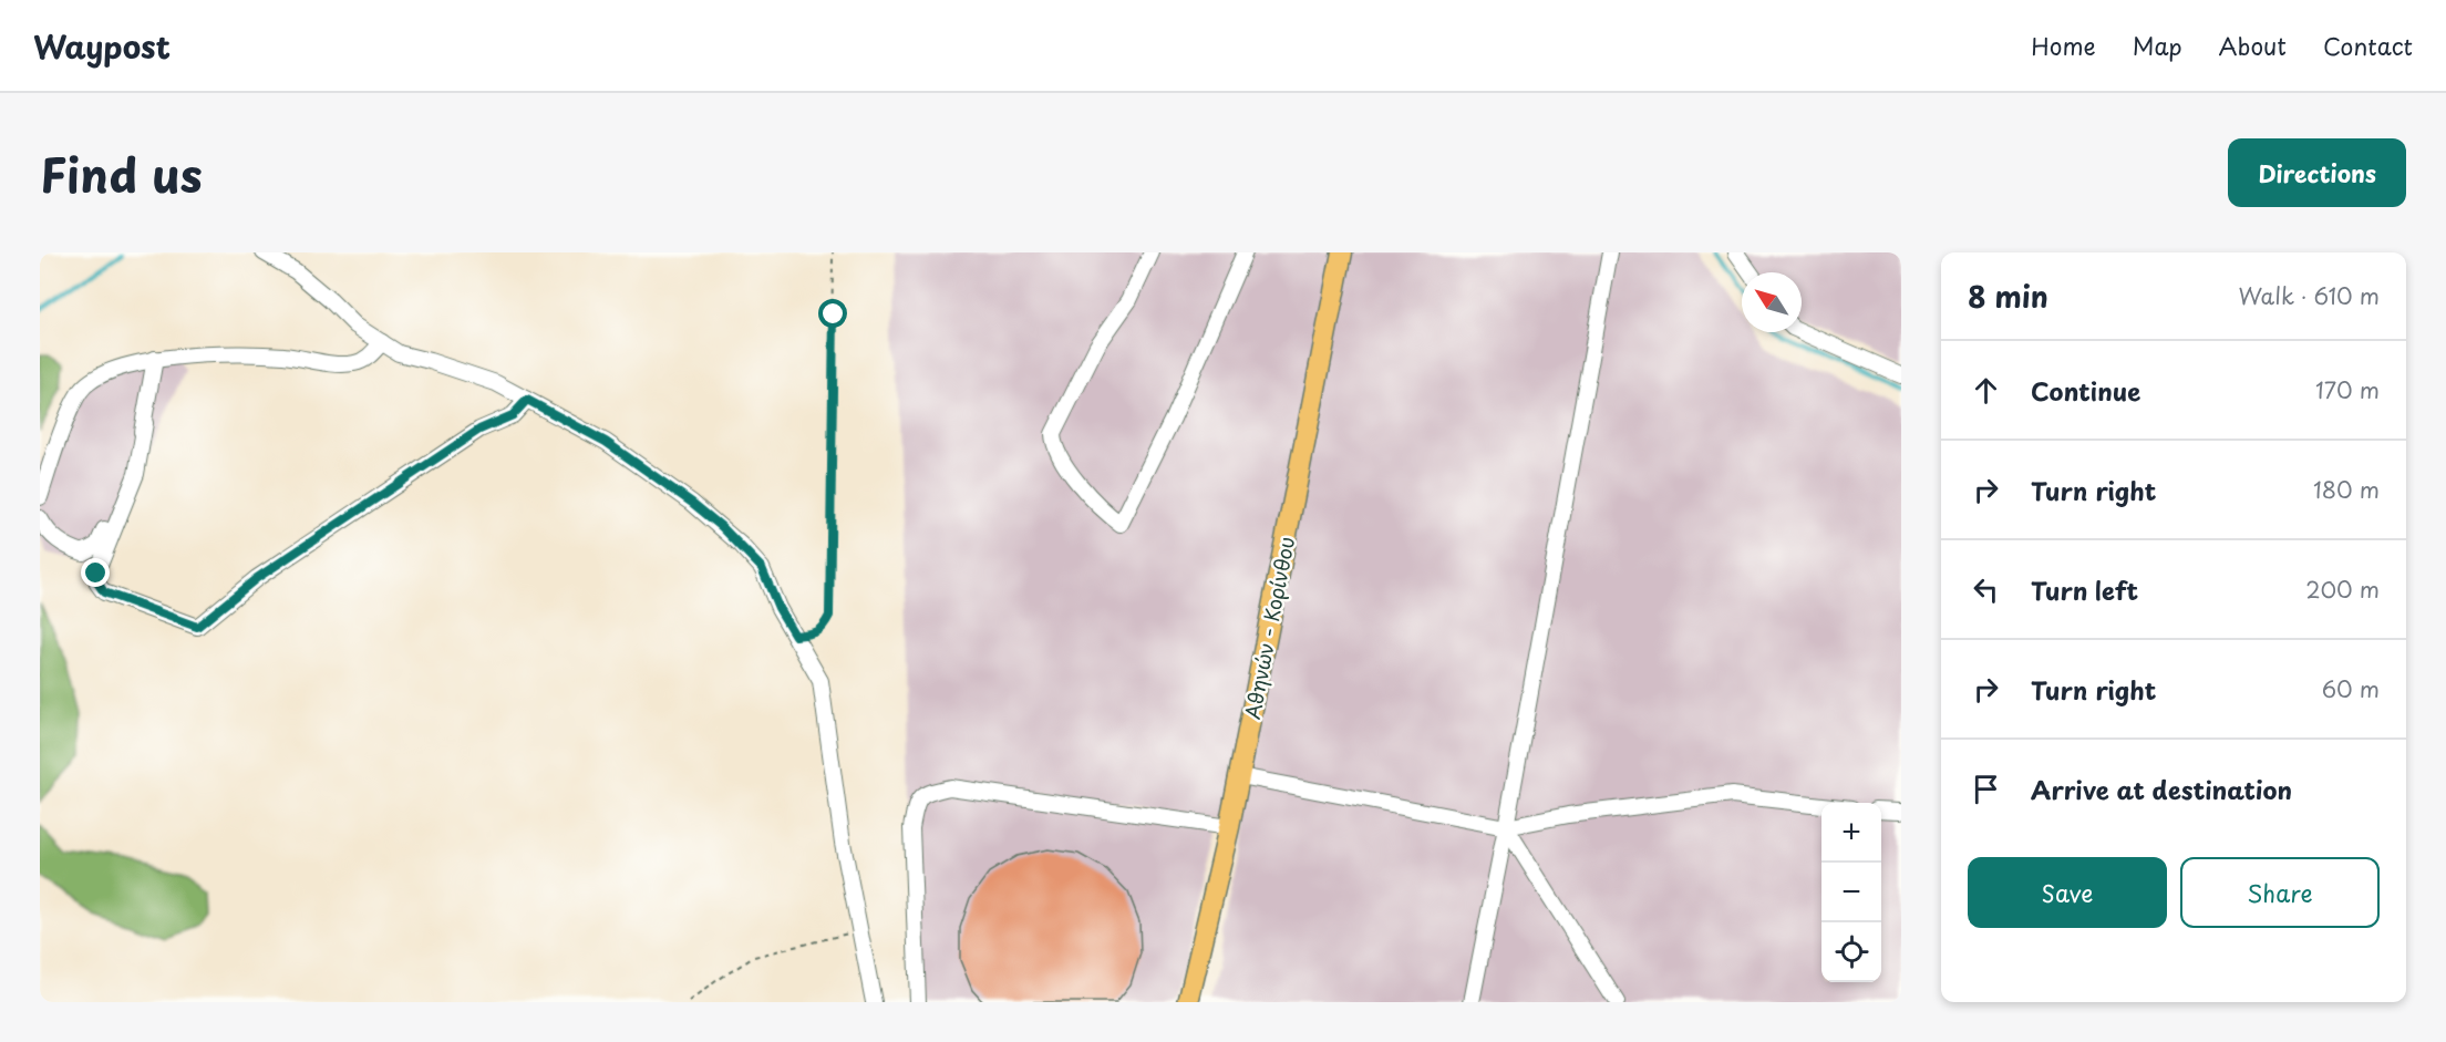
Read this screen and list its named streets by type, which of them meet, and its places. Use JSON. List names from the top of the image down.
{
  "streets": {
    "main road": ["Αθηνών - Κορίνθου"]
  },
  "north": "top left",
  "page": {
    "header": "Waypost",
    "nav": [
      "Home",
      "Map",
      "About",
      "Contact"
    ],
    "title": "Find us",
    "buttons": [
      "Directions",
      ["Save", "Share"]
    ],
    "heading": ["8 min", "Walk · 610 m"],
    "list": [
      ["Continue", "170 m"],
      ["Turn right", "180 m"],
      ["Turn left", "200 m"],
      ["Turn right", "60 m"],
      "Arrive at destination"
    ],
    "map_buttons": ["+", "−"]
  }
}
